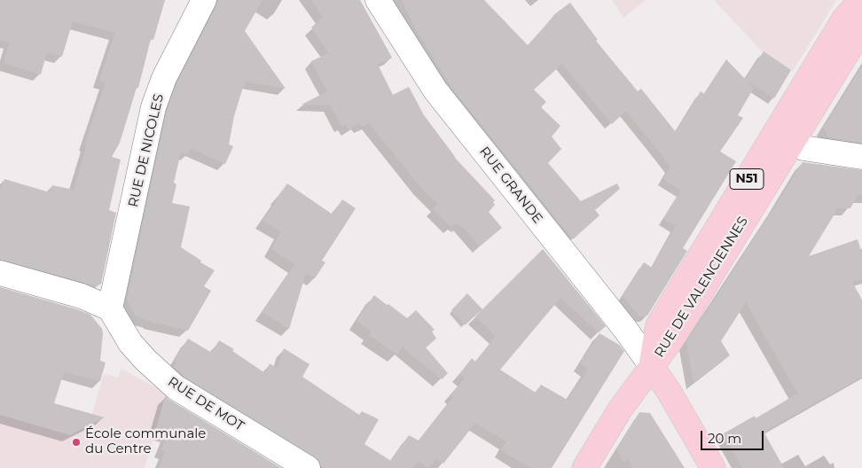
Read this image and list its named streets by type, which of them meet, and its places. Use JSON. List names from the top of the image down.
{
  "streets": {
    "main road": ["N51", "RUE DE VALENCIENNES"],
    "street": ["RUE DE NICOLES", "RUE GRANDE", "RUE DE MOT"]
  },
  "crossings": [
    ["RUE DE NICOLES", "RUE DE MOT"],
    ["N51", "RUE GRANDE"],
    ["N51", "RUE DE VALENCIENNES"],
    ["RUE GRANDE", "RUE DE VALENCIENNES"]
  ],
  "places": ["École communale du Centre"],
  "scale_bar": "20 m"
}
